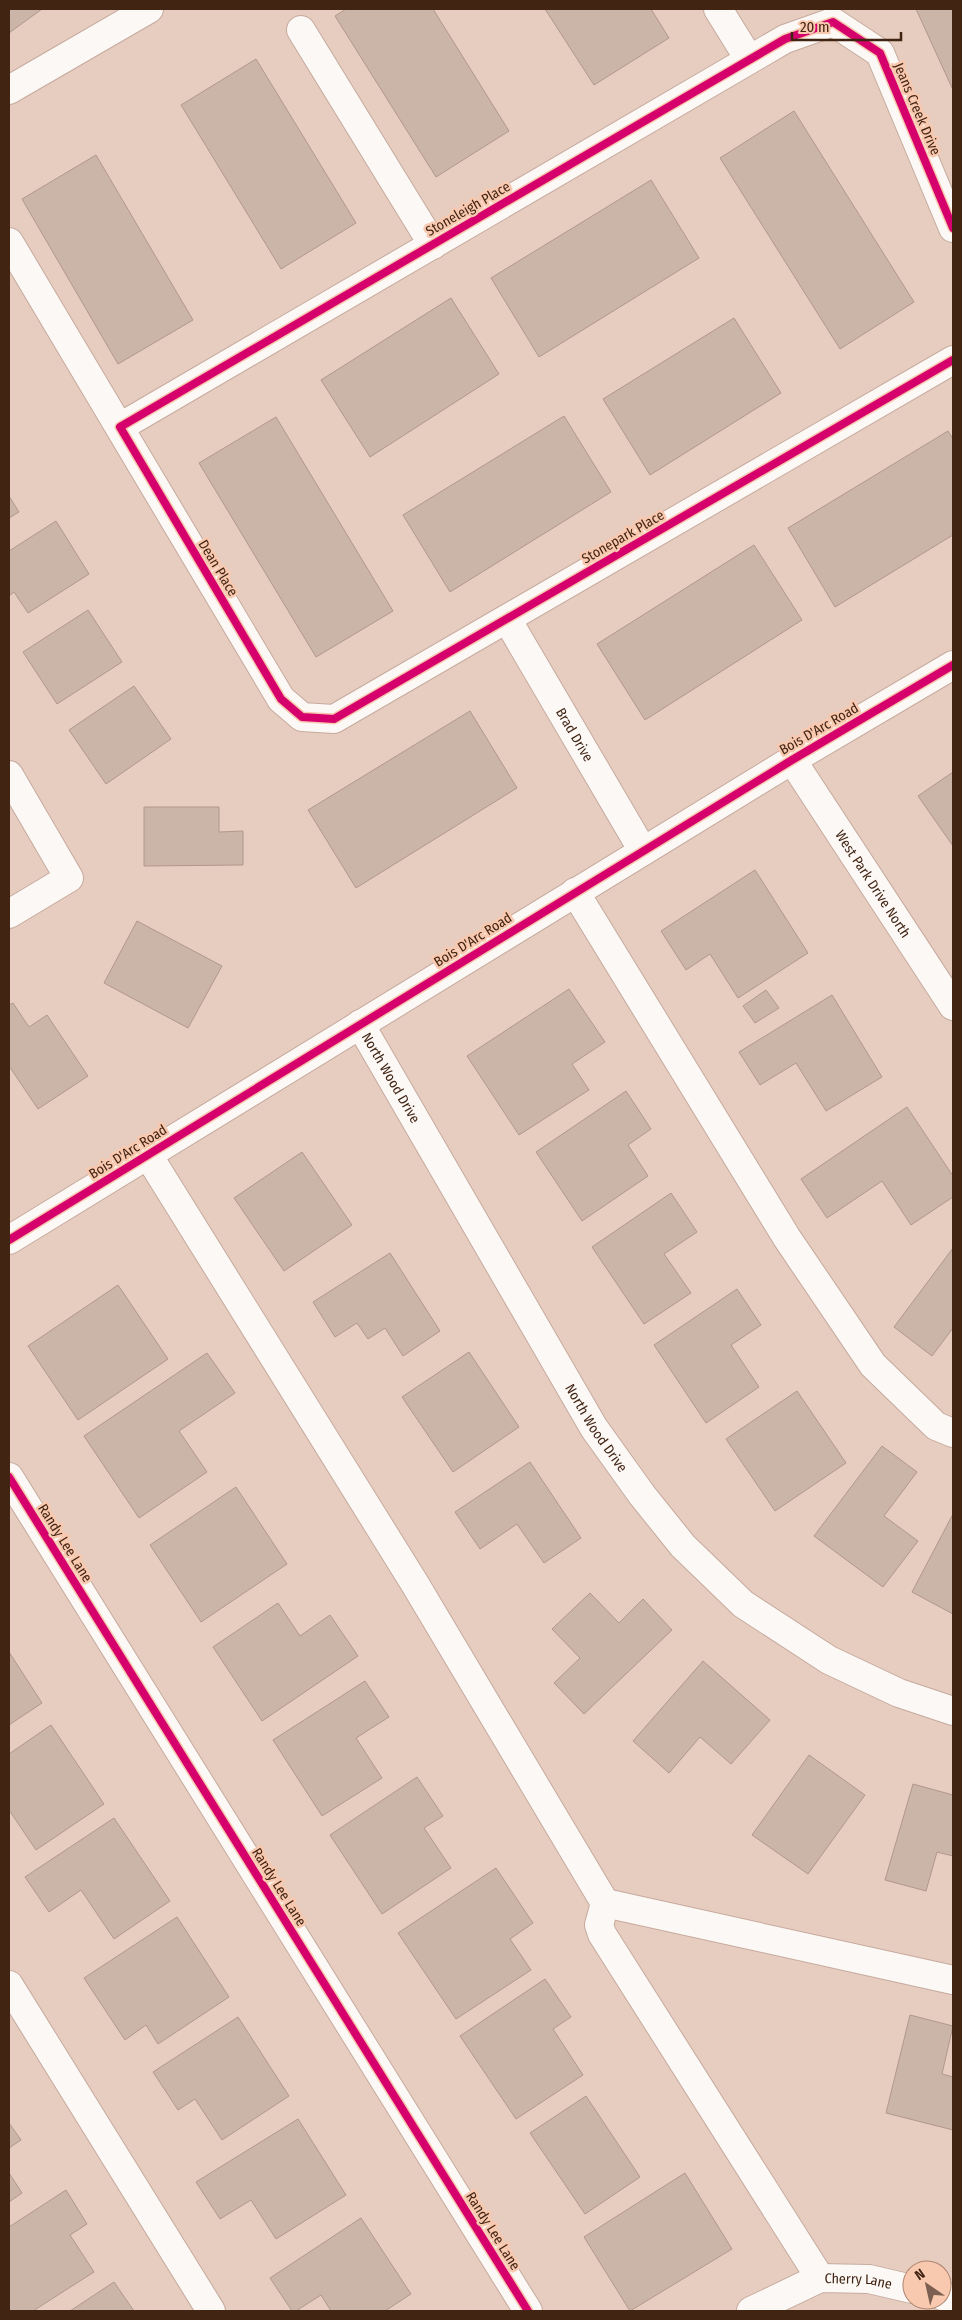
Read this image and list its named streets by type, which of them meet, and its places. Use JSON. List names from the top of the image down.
{
  "streets": {
    "street": [
      "Jeans Creek Drive",
      "Stoneleigh Place",
      "Stonepark Place",
      "Dean Place",
      "Bois D'Arc Road",
      "Brad Drive",
      "West Park Drive North",
      "North Wood Drive",
      "Randy Lee Lane",
      "Cherry Lane"
    ]
  },
  "crossings": [
    ["Jeans Creek Drive", "Stoneleigh Place"],
    ["Stoneleigh Place", "Dean Place"],
    ["Stonepark Place", "Dean Place"],
    ["Stonepark Place", "Brad Drive"],
    ["Bois D'Arc Road", "Brad Drive"],
    ["Bois D'Arc Road", "West Park Drive North"],
    ["Bois D'Arc Road", "North Wood Drive"]
  ],
  "scale_bar": "20 m",
  "north": "top left"
}
